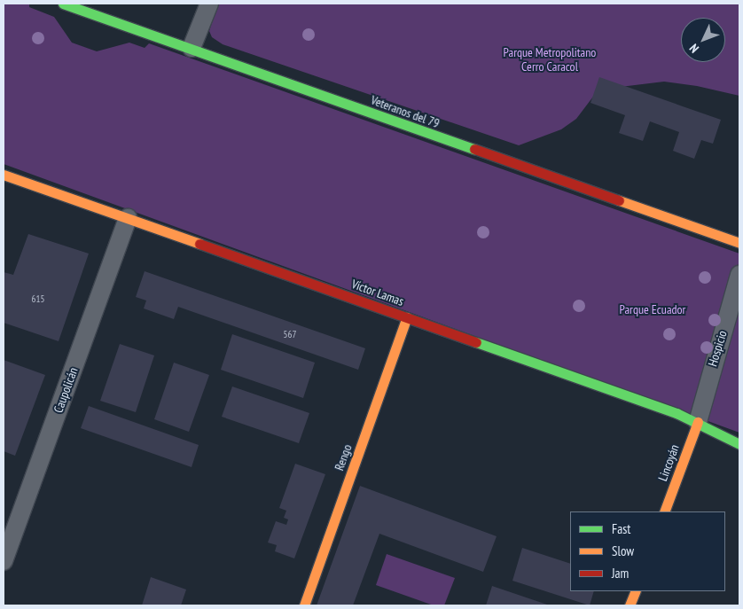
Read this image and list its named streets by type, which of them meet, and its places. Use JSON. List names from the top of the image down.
{
  "streets": {
    "main road": [
      "Veteranos del 79",
      "Víctor Lamas",
      "Rengo",
      "Lincoyán"
    ],
    "street": ["Hospicio", "Caupolicán"]
  },
  "crossings": [
    ["Víctor Lamas", "Hospicio"],
    ["Víctor Lamas", "Caupolicán"],
    ["Víctor Lamas", "Rengo"],
    ["Víctor Lamas", "Lincoyán"],
    ["Hospicio", "Lincoyán"]
  ],
  "parks": ["Parque Metropolitano Cerro Caracol", "Parque Ecuador"],
  "house_numbers": ["615", "567"],
  "legend": ["Fast", "Slow", "Jam"],
  "north": "bottom left"
}
